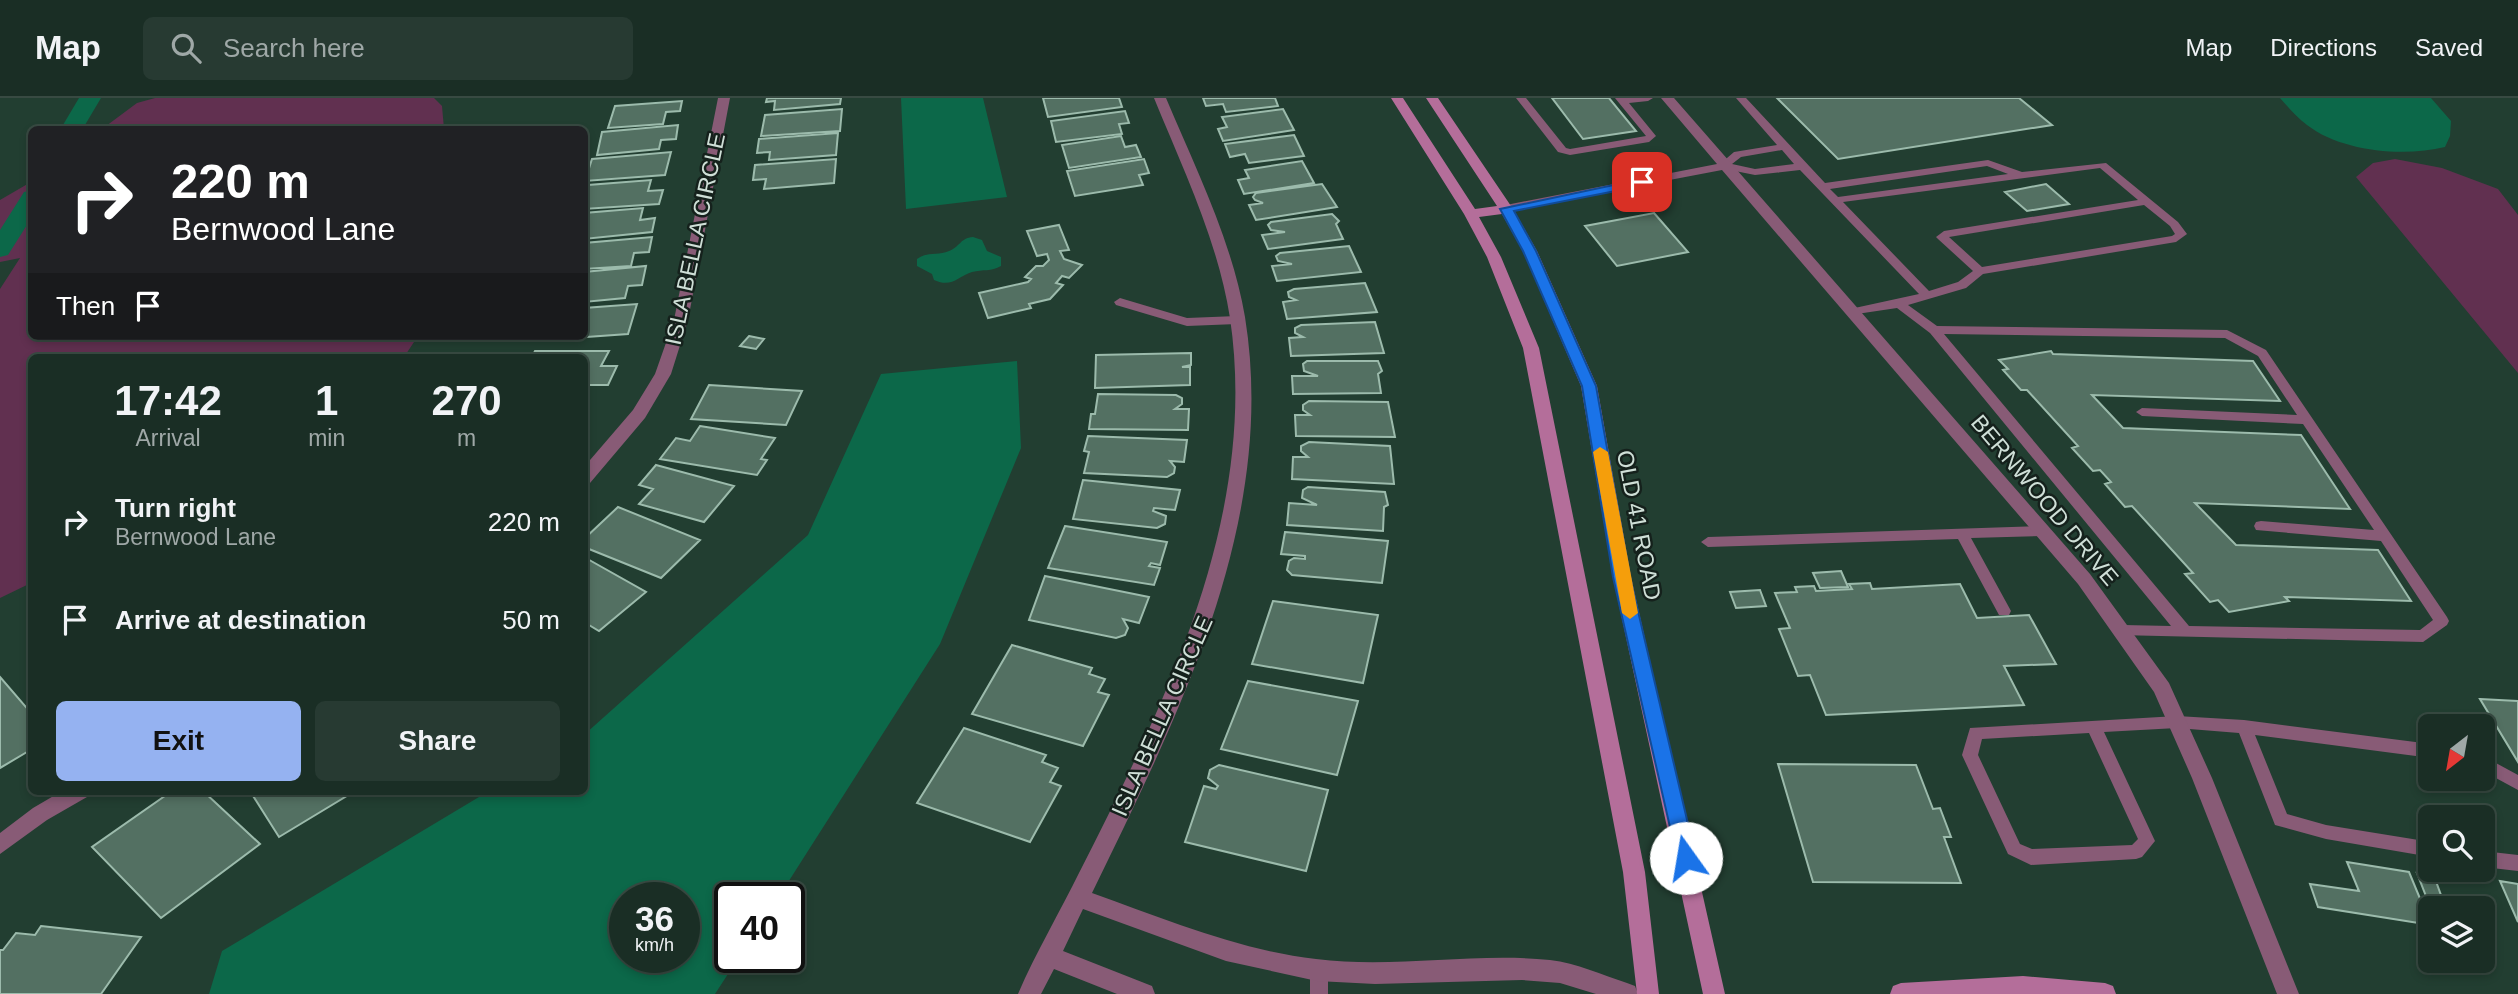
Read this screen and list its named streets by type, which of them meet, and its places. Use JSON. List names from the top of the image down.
{
  "streets": {
    "street": ["ISLA BELLA CIRCLE", "BERNWOOD DRIVE", "OLD 41 ROAD"]
  },
  "north": "bottom left",
  "page": {
    "header": "Map",
    "search": "Search here",
    "nav": ["Map", "Directions", "Saved"],
    "turn": ["220 m", "Bernwood Lane"],
    "then": "Then",
    "eta": [
      "17:42",
      "Arrival",
      "1",
      "min",
      "270",
      "m"
    ],
    "list": [
      {
        "name": "Turn right",
        "note": "Bernwood Lane",
        "value": "220 m"
      },
      {
        "name": "Arrive at destination",
        "value": "50 m"
      }
    ],
    "buttons": ["Exit", "Share"],
    "speed": "36 km/h",
    "limit": "40"
  }
}
